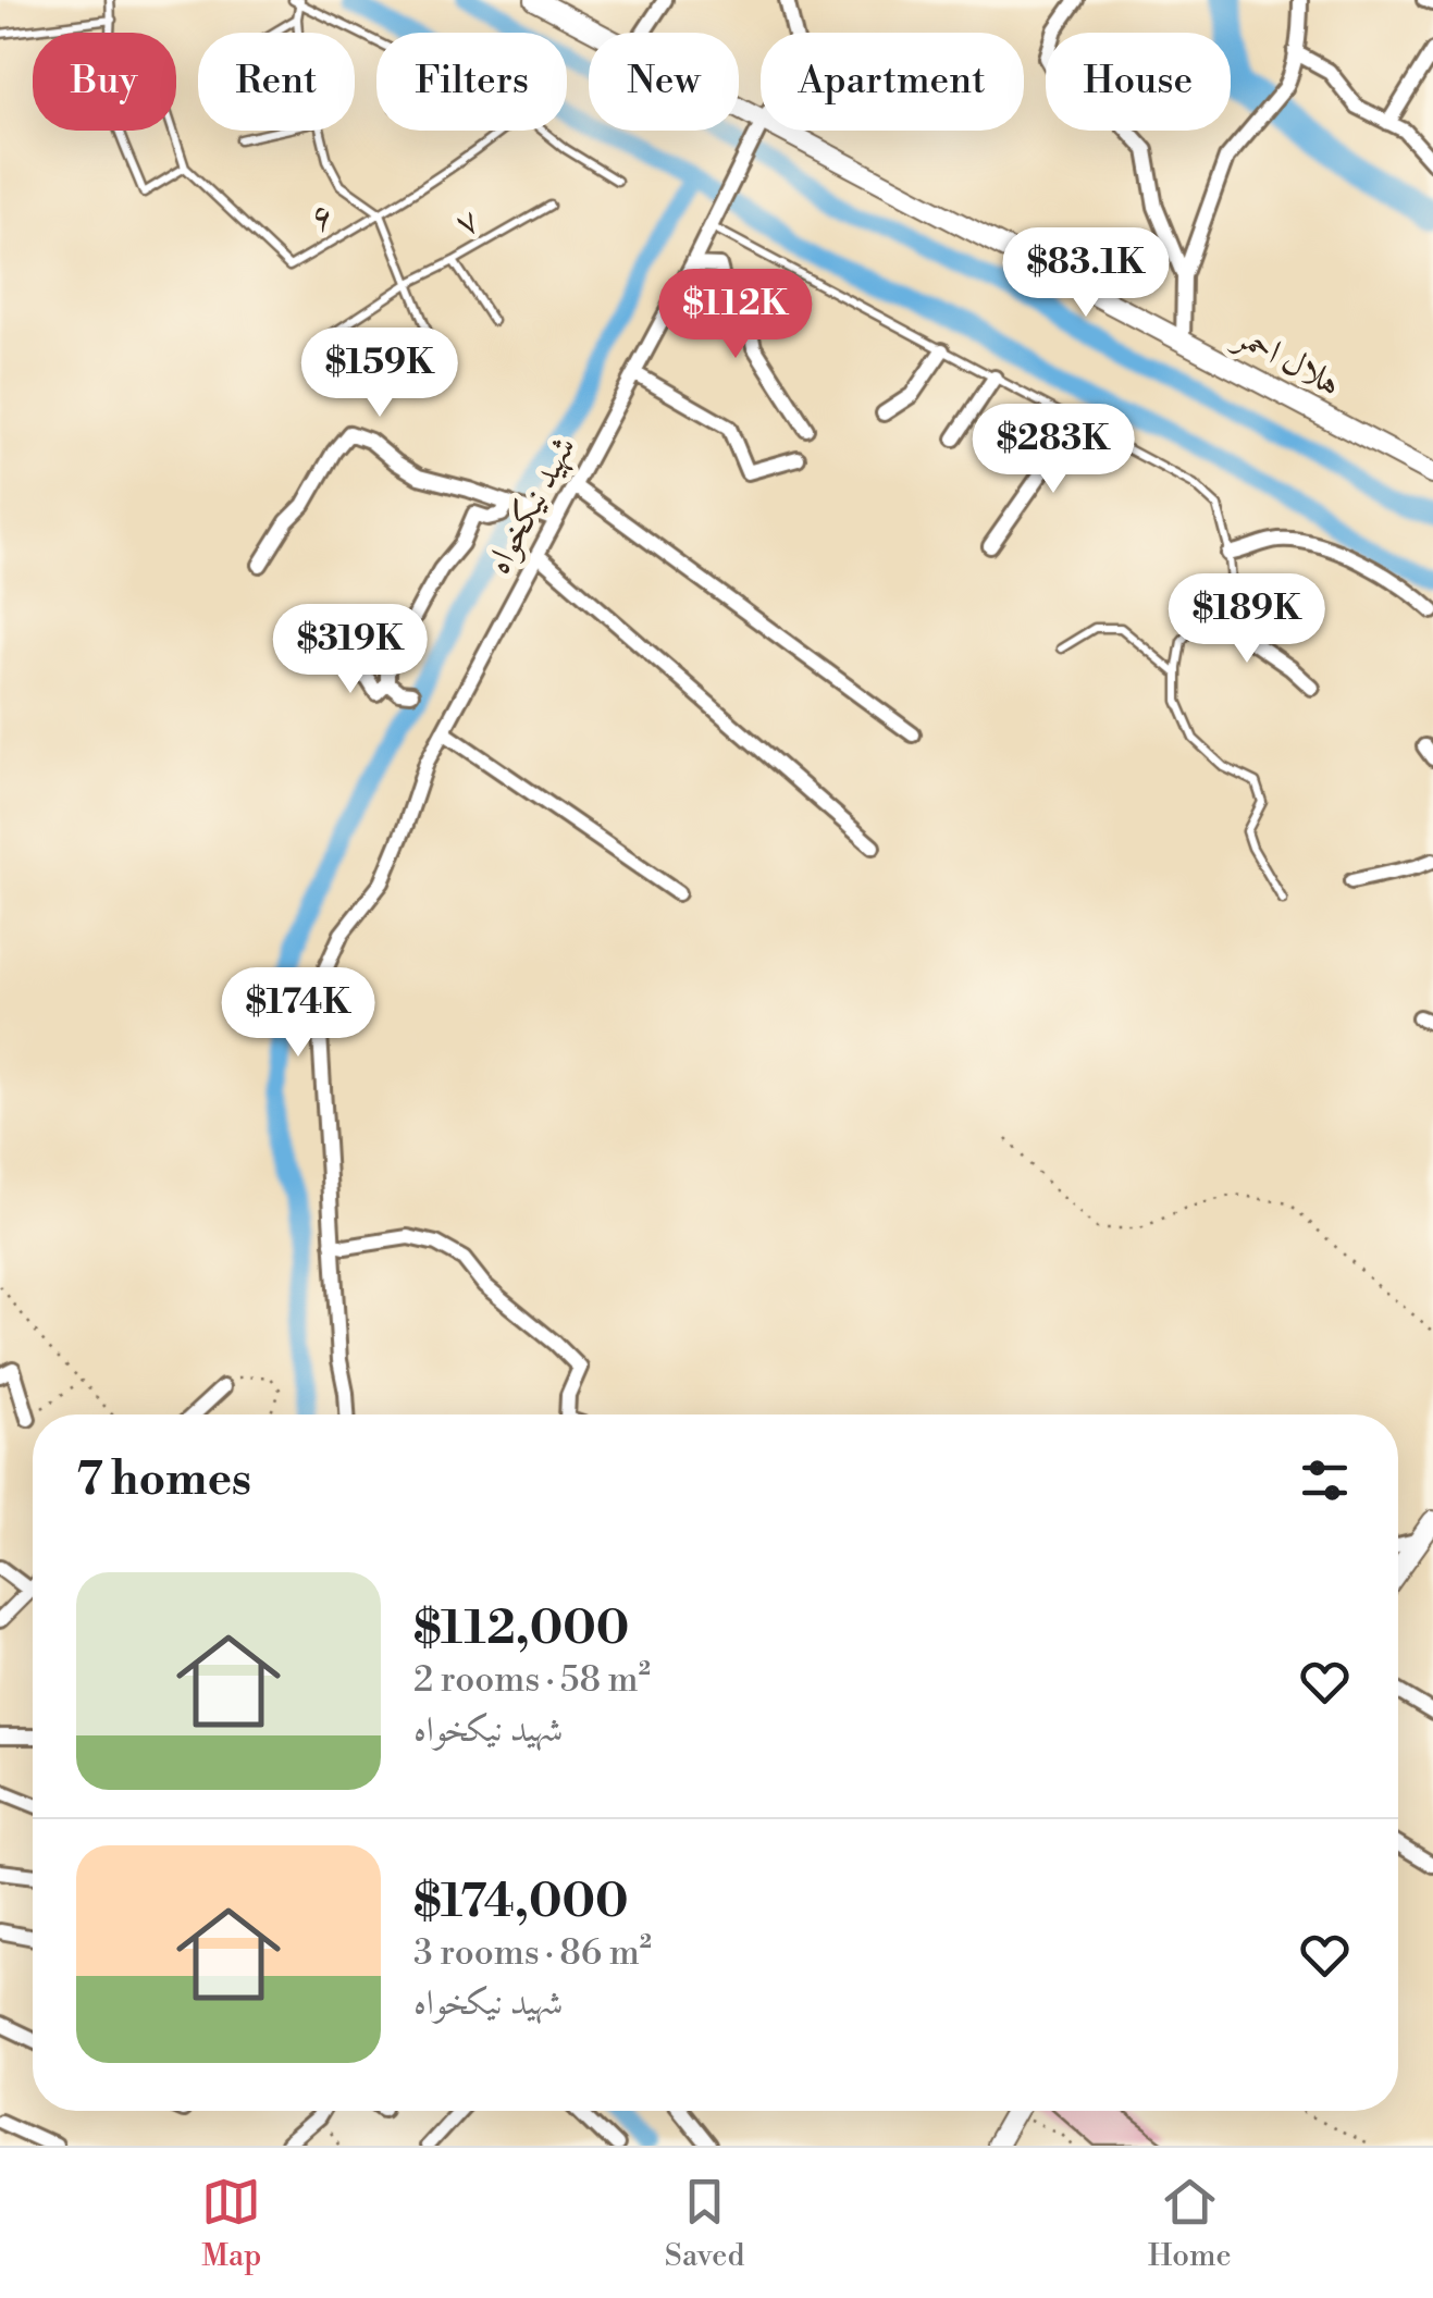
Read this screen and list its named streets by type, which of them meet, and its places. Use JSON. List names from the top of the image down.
{
  "streets": {
    "main road": ["هلال احمر"],
    "street": ["شهید نیکخواه"],
    "lane": ["۶", "۷"]
  },
  "page": {
    "chip": [
      "Buy",
      "Rent",
      "Filters",
      "New",
      "Apartment",
      "House"
    ],
    "price": [
      "$83.1K",
      "$112K",
      "$159K",
      "$283K",
      "$189K",
      "$319K",
      "$174K"
    ],
    "heading": "7 homes",
    "list": [
      {
        "name": "$112,000",
        "note": "2 rooms · 58 m² · شهید نیکخواه"
      },
      {
        "name": "$174,000",
        "note": "3 rooms · 86 m² · شهید نیکخواه"
      }
    ],
    "tabs": ["Map", "Saved", "Home"]
  }
}
